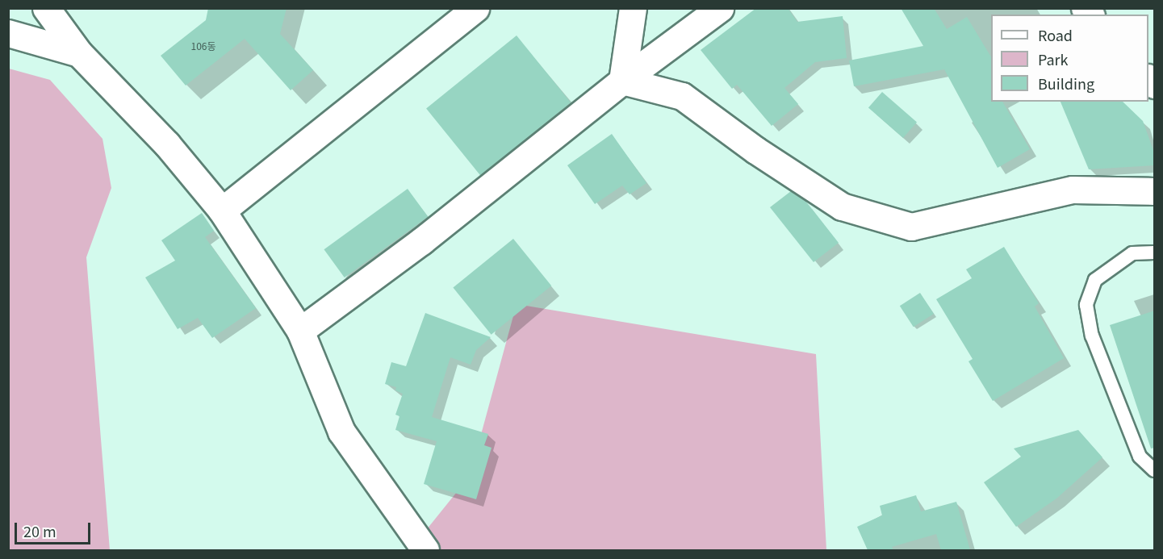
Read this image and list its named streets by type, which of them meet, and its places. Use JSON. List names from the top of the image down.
{
  "house_numbers": ["106동"],
  "legend": ["Road", "Park", "Building"],
  "scale_bar": "20 m"
}
